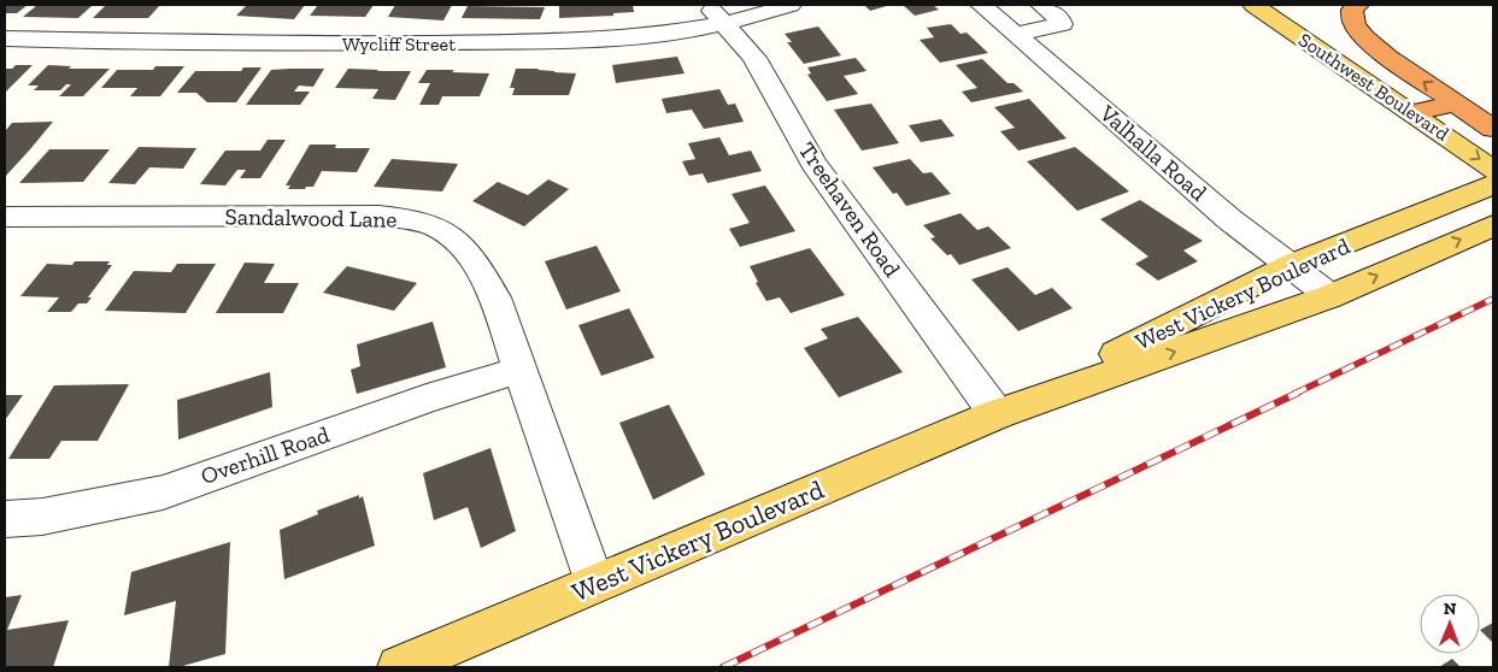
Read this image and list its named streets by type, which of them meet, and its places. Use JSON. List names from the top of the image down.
{
  "streets": {
    "main road": ["Southwest Boulevard", "West Vickery Boulevard"],
    "street": [
      "Wycliff Street",
      "Valhalla Road",
      "Treehaven Road",
      "Sandalwood Lane",
      "Overhill Road"
    ]
  },
  "crossings": [
    ["Wycliff Street", "Treehaven Road"],
    ["Valhalla Road", "West Vickery Boulevard"],
    ["Treehaven Road", "West Vickery Boulevard"],
    ["Sandalwood Lane", "West Vickery Boulevard"],
    ["Sandalwood Lane", "Overhill Road"]
  ],
  "north": "top"
}
